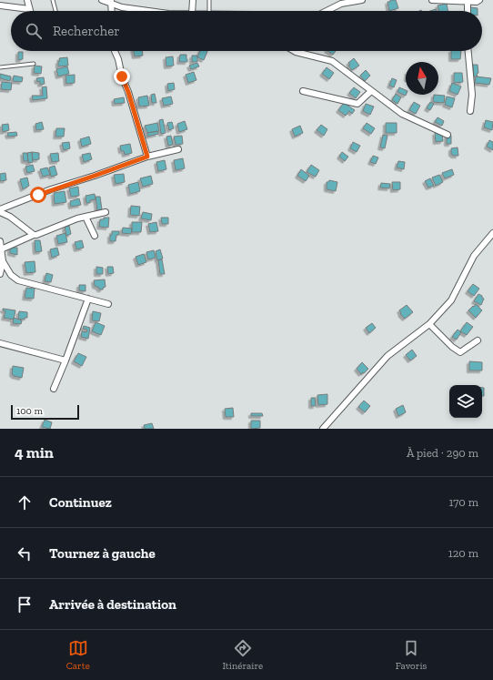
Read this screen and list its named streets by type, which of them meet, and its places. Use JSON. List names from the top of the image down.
{
  "scale_bar": "100 m",
  "north": "top",
  "page": {
    "search": "Rechercher",
    "scale": "100 m",
    "heading": ["4 min", "À pied · 290 m"],
    "list": [
      ["Continuez", "170 m"],
      ["Tournez à gauche", "120 m"],
      "Arrivée à destination"
    ],
    "nav": ["Carte", "Itinéraire", "Favoris"]
  }
}
